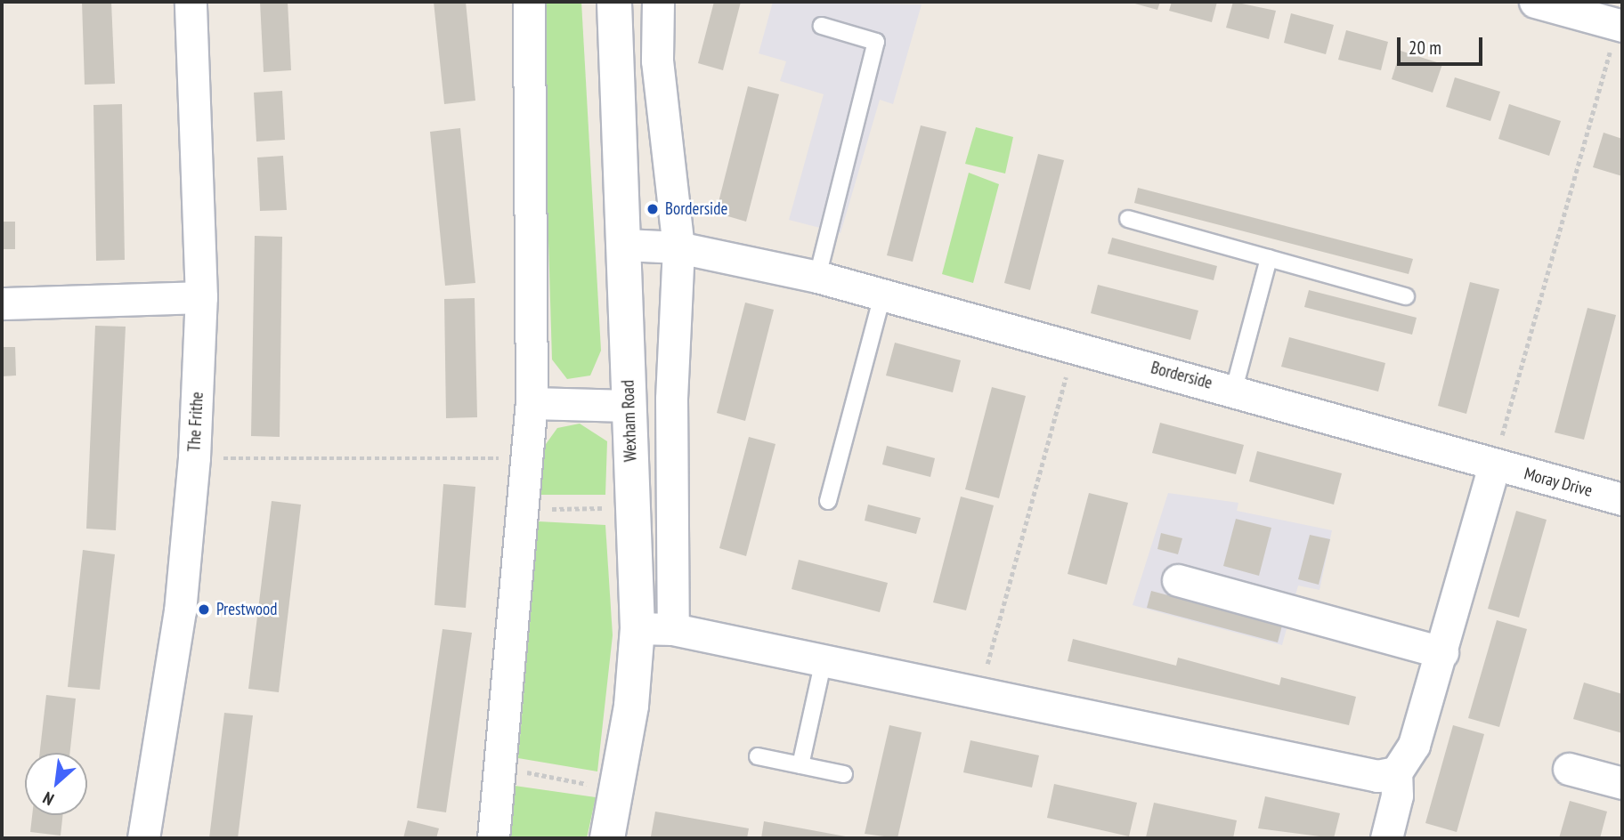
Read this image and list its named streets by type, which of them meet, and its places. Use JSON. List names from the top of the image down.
{
  "streets": {
    "street": [
      "Borderside",
      "Wexham Road",
      "The Frithe",
      "Moray Drive"
    ]
  },
  "crossings": [
    ["Borderside", "Wexham Road"],
    ["Borderside", "Moray Drive"]
  ],
  "places": ["Borderside", "Prestwood"],
  "scale_bar": "20 m",
  "north": "bottom left"
}
